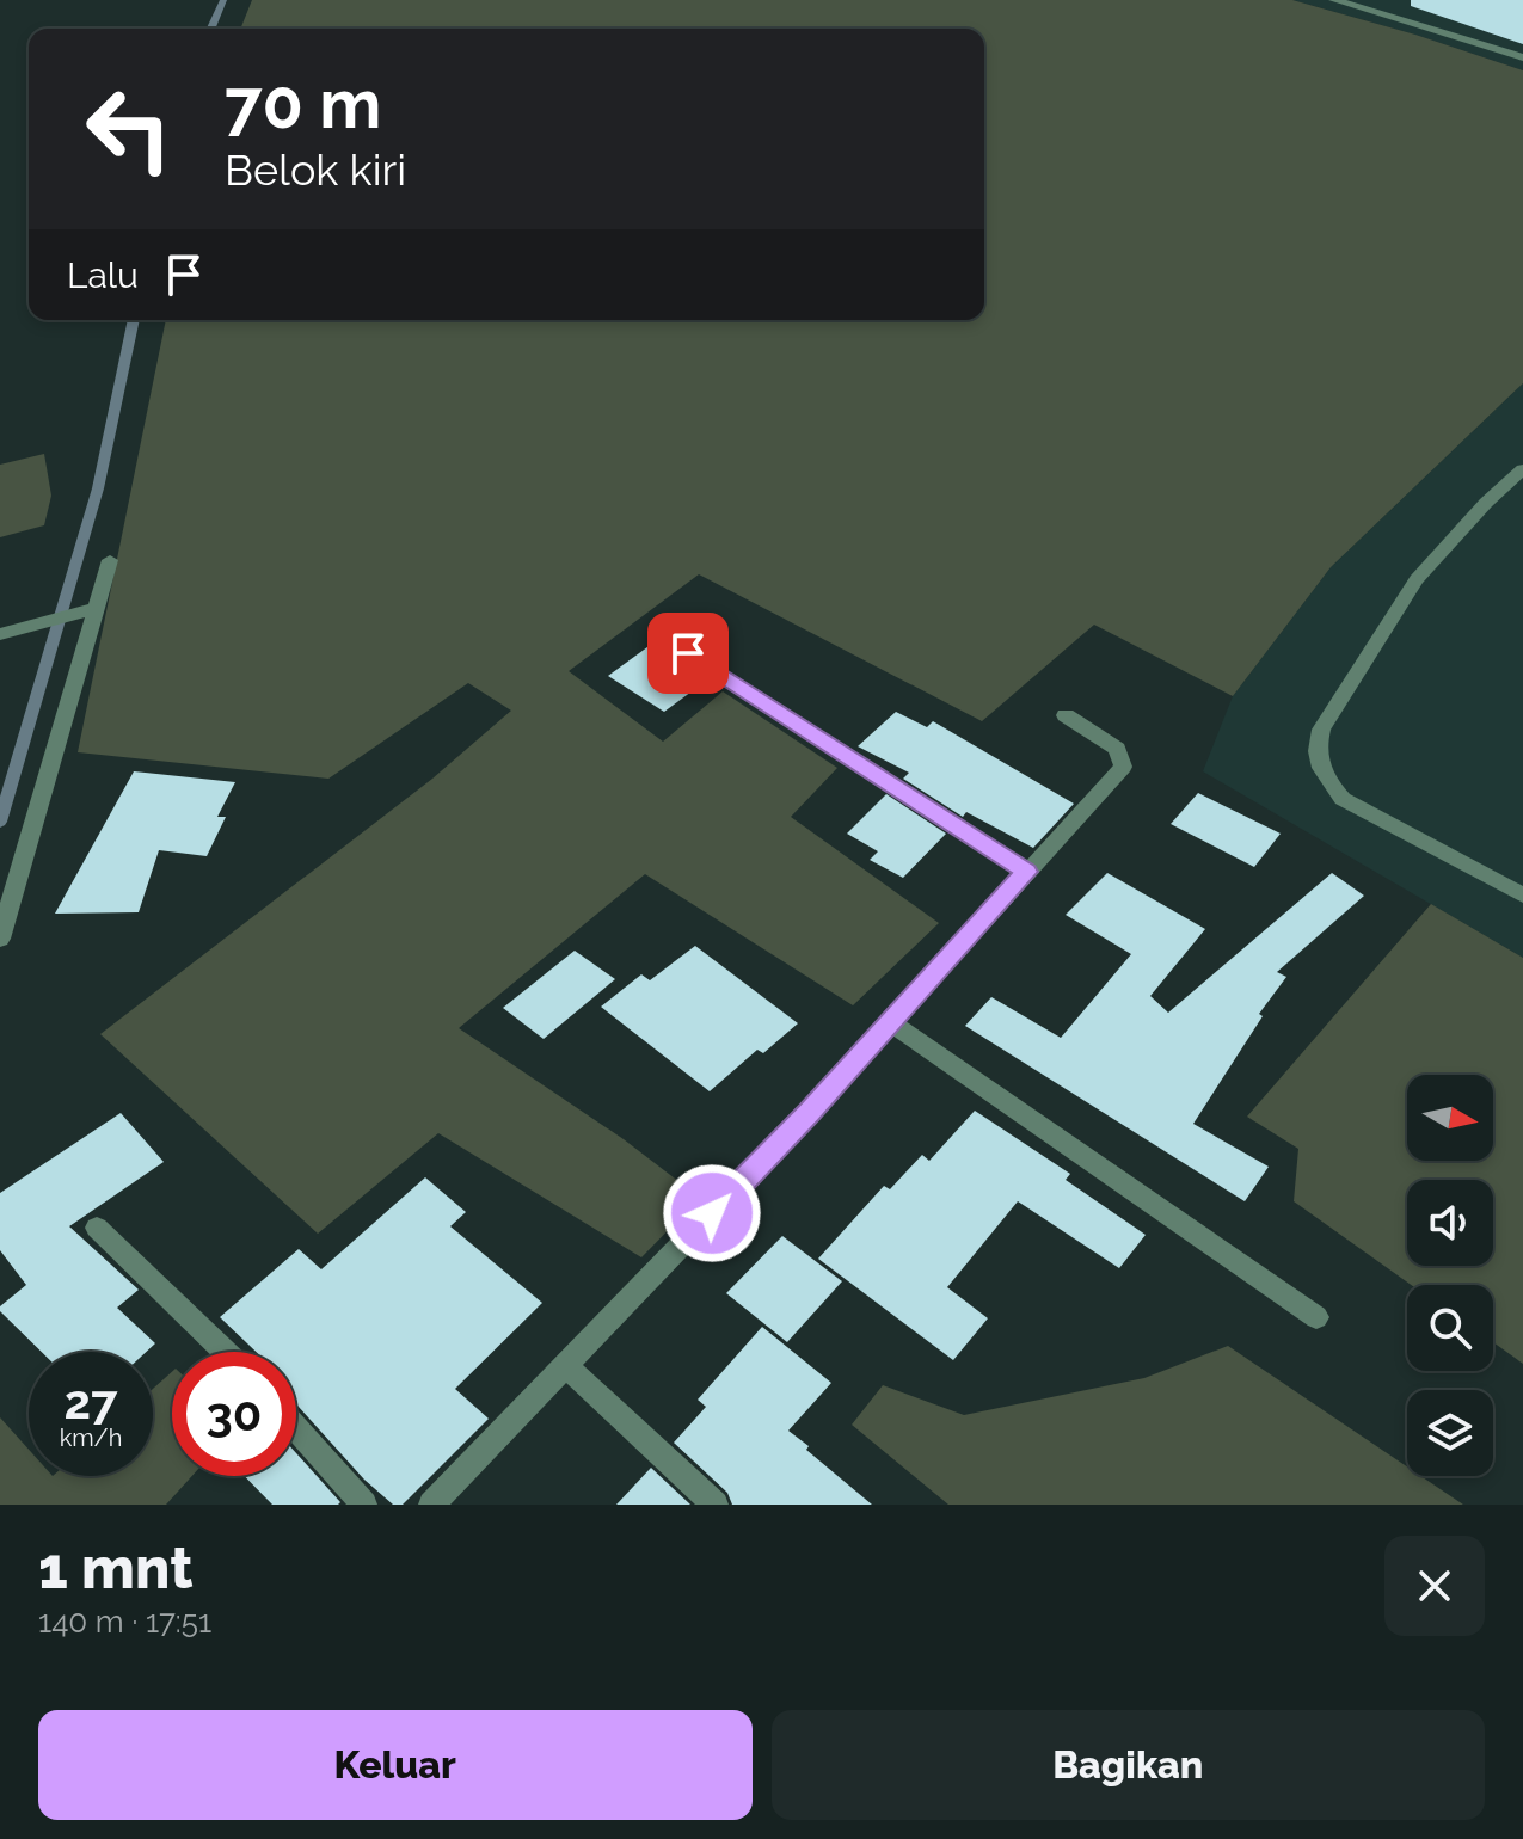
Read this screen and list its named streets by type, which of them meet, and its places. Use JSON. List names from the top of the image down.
{
  "north": "right",
  "page": {
    "turn": ["70 m", "Belok kiri"],
    "then": "Lalu",
    "speed": "27 km/h",
    "limit": "30",
    "heading": ["1 mnt", "140 m · 17:51"],
    "buttons": ["Keluar", "Bagikan"]
  }
}
